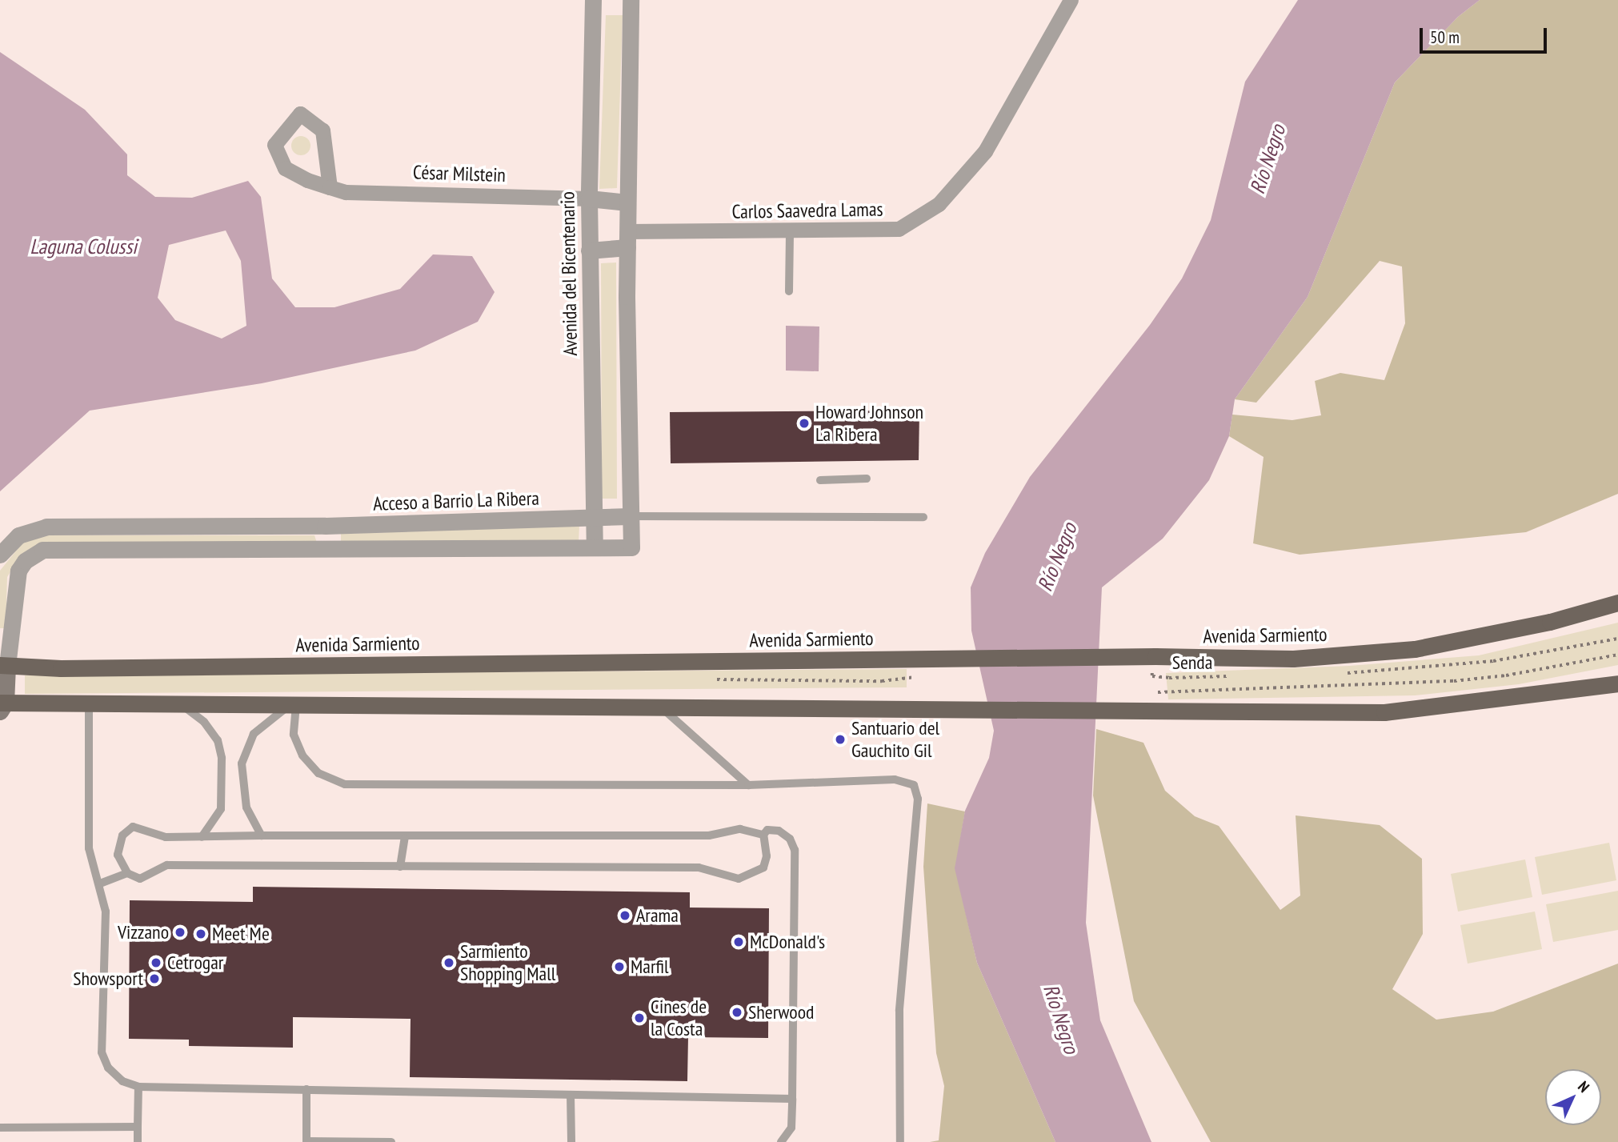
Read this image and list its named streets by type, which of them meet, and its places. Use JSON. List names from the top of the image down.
{
  "streets": {
    "main road": ["Avenida Sarmiento"],
    "street": [
      "César Milstein",
      "Carlos Saavedra Lamas",
      "Avenida del Bicentenario",
      "Acceso a Barrio La Ribera"
    ],
    "path": ["Senda"]
  },
  "crossings": [
    ["César Milstein", "Avenida del Bicentenario"],
    ["Avenida del Bicentenario", "Acceso a Barrio La Ribera"],
    ["Avenida Sarmiento", "Senda"]
  ],
  "water": ["Río Negro", "Laguna Colussi"],
  "places": [
    "Howard Johnson La Ribera",
    "Santuario del Gauchito Gil",
    "Arama",
    "Vizzano",
    "Meet Me",
    "McDonald's",
    "Cetrogar",
    "Sarmiento Shopping Mall",
    "Marfil",
    "Showsport",
    "Sherwood",
    "Cines de la Costa"
  ],
  "scale_bar": "50 m",
  "north": "top right"
}
